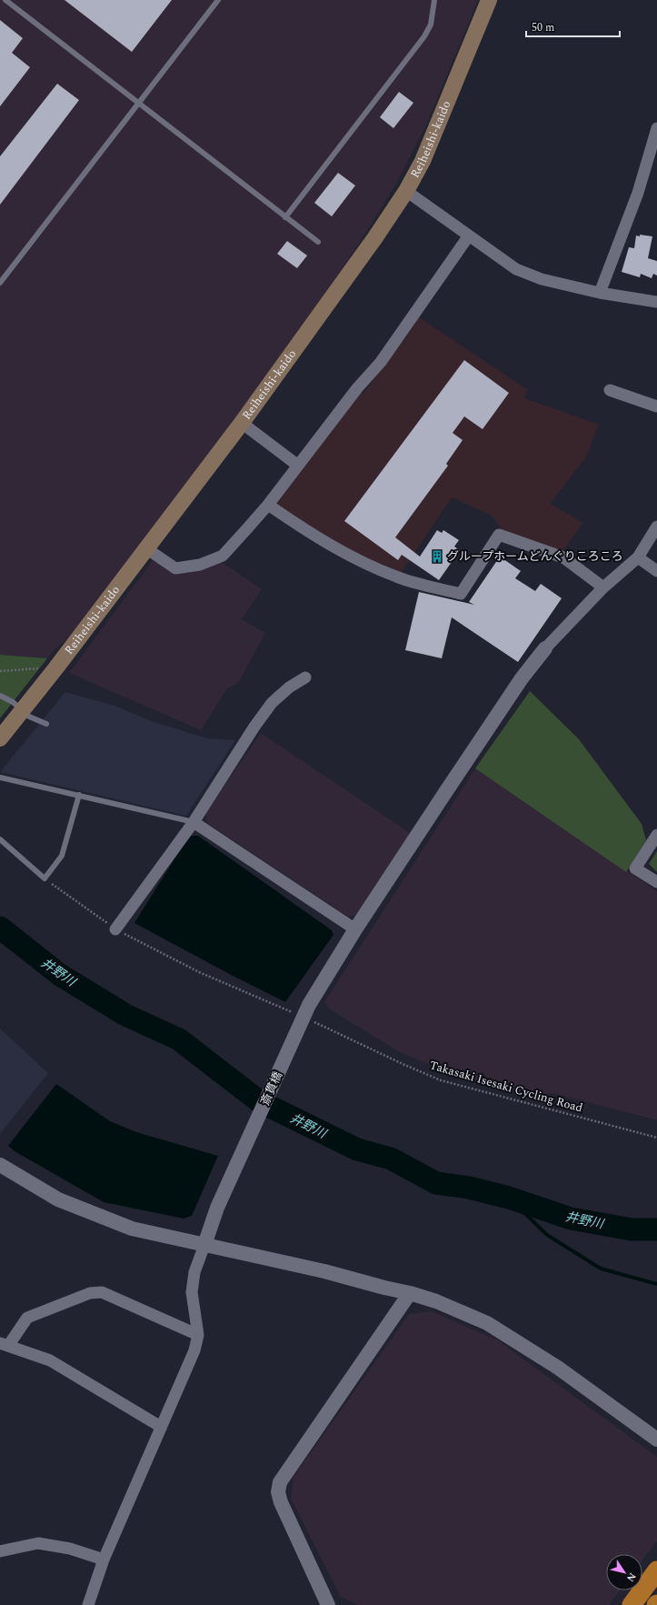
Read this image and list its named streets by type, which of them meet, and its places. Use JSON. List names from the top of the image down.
{
  "streets": {
    "main road": ["Reiheishi-kaido"],
    "street": ["斎貫橋"],
    "path": ["Takasaki Isesaki Cycling Road"]
  },
  "water": ["井野川"],
  "places": {
    "building": ["グループホームどんぐりころころ"]
  },
  "scale_bar": "50 m",
  "north": "bottom right"
}
